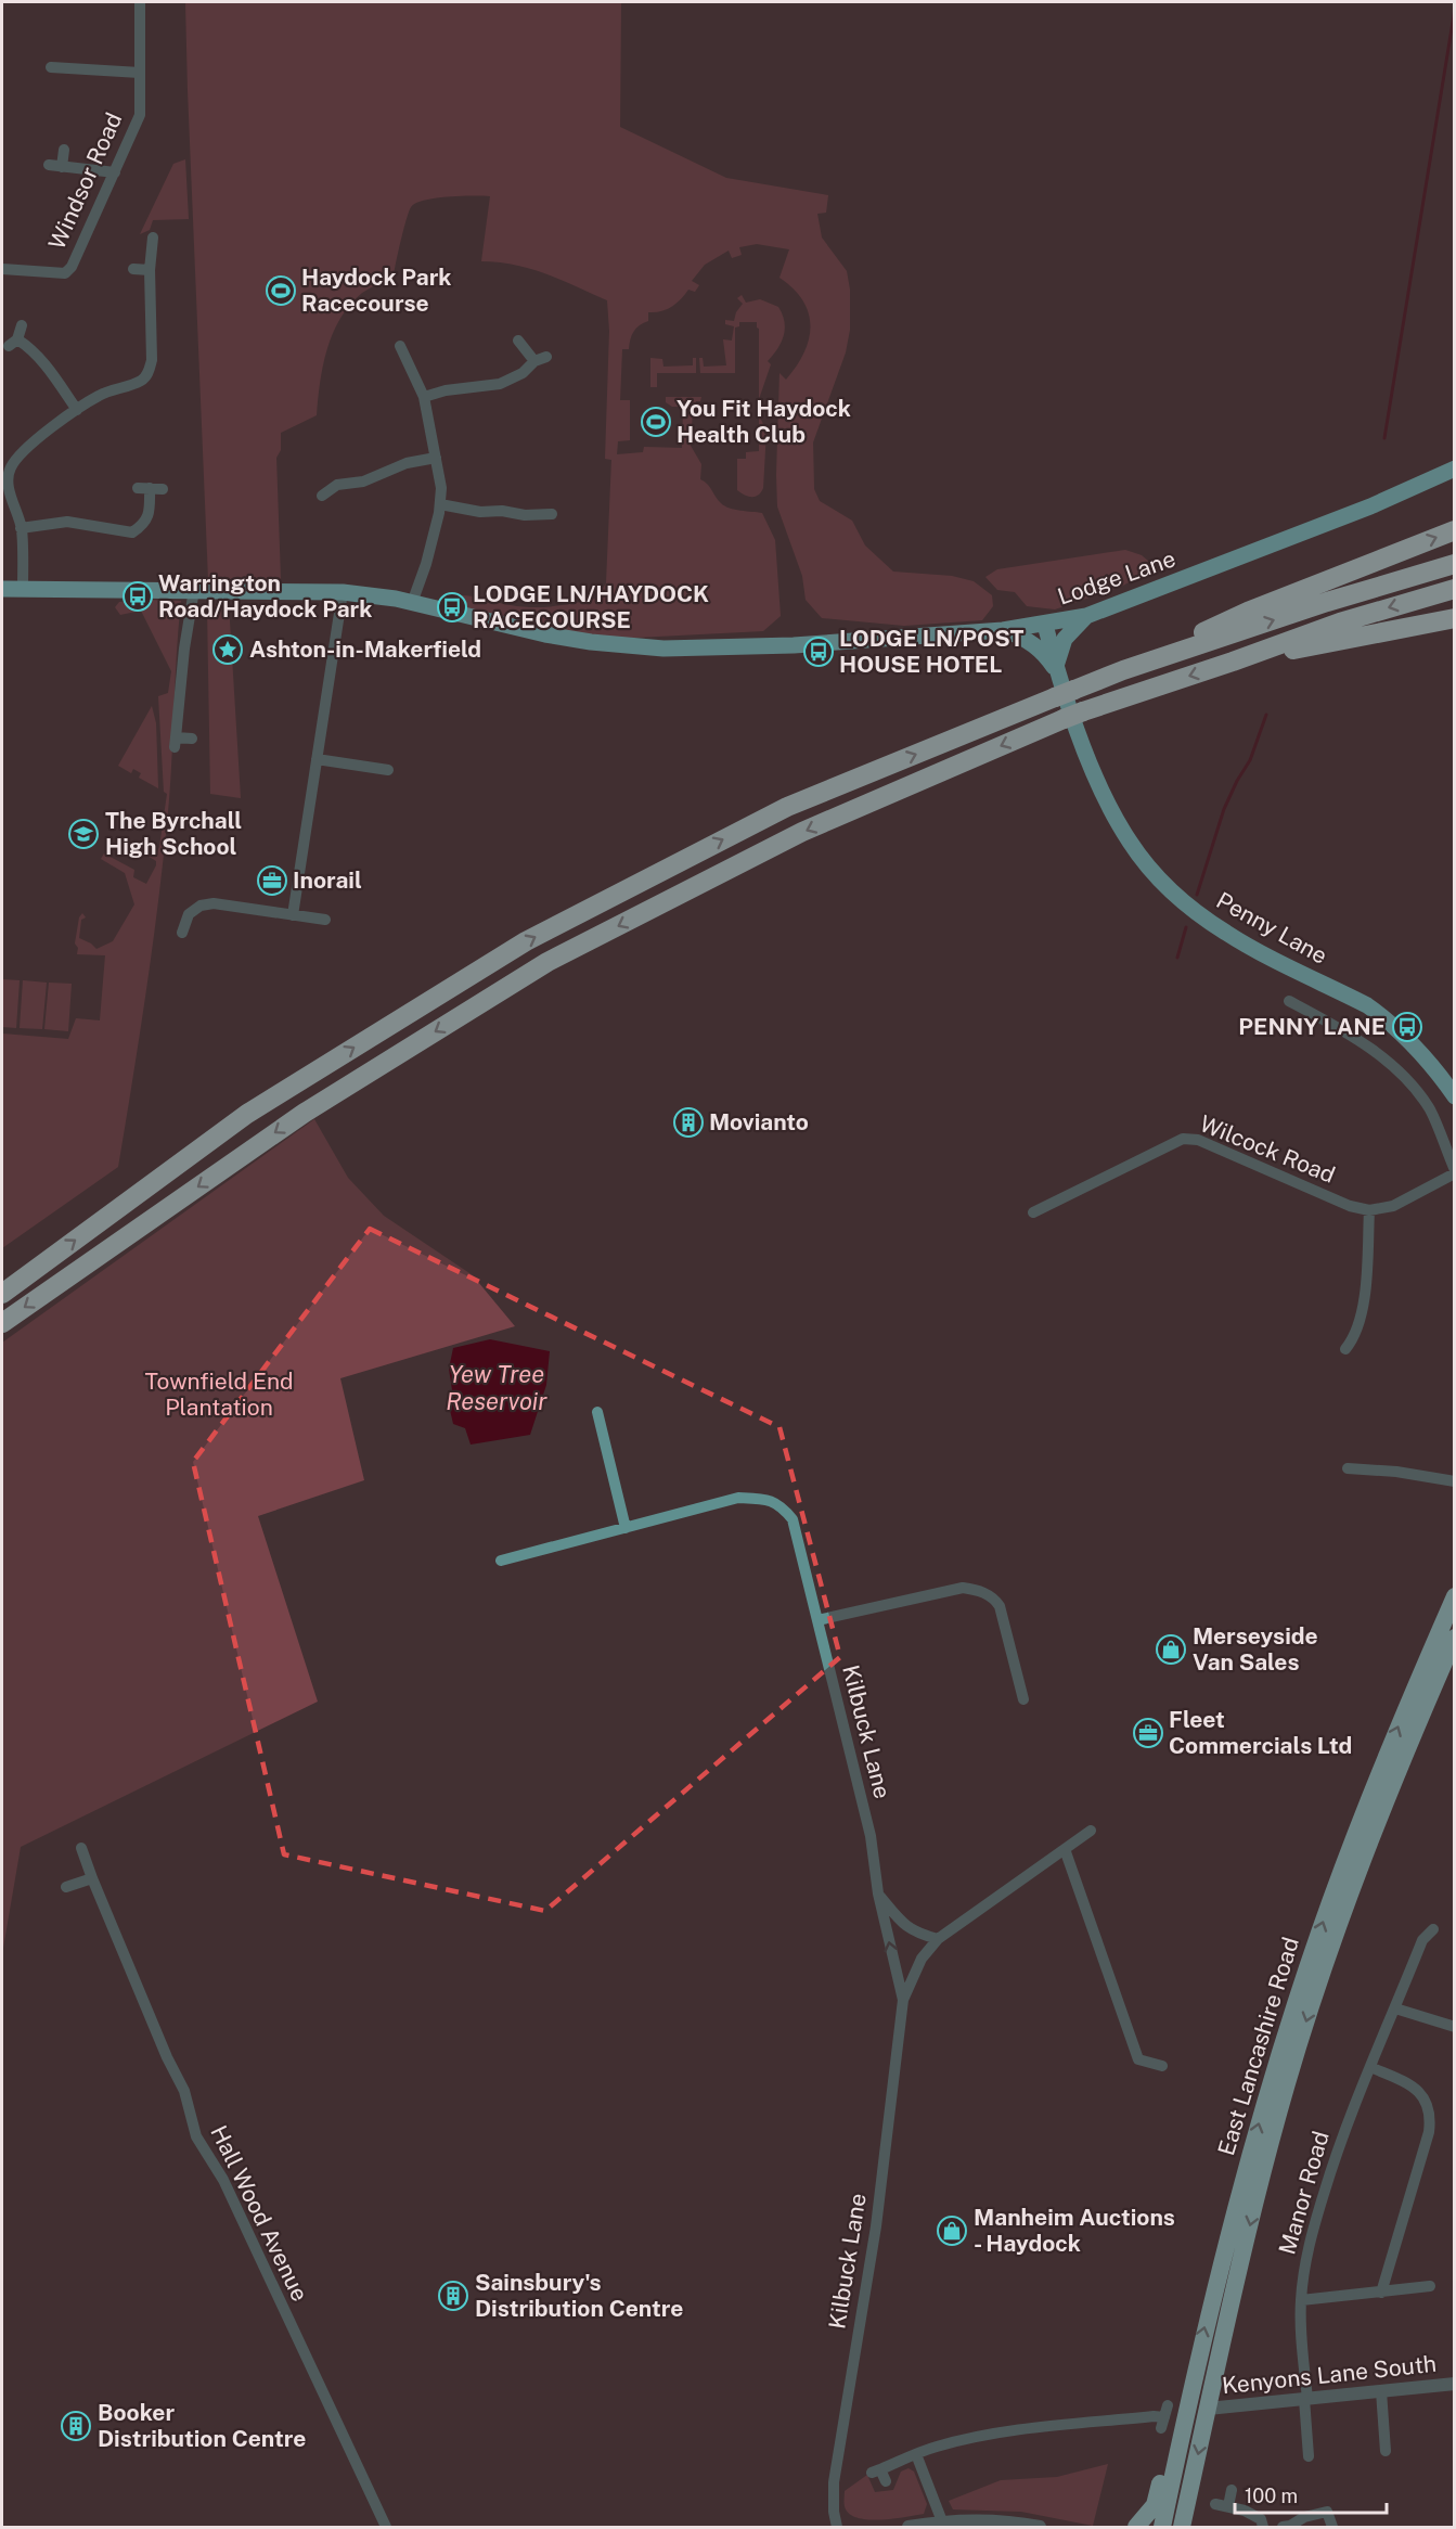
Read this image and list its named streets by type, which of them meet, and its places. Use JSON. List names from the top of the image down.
{
  "streets": {
    "highway": ["East Lancashire Road"],
    "main road": ["Lodge Lane", "Penny Lane"],
    "street": [
      "Windsor Road",
      "Wilcock Road",
      "Kilbuck Lane",
      "Manor Road",
      "Hall Wood Avenue",
      "Kenyons Lane South"
    ]
  },
  "crossings": [
    ["Lodge Lane", "Penny Lane"],
    ["East Lancashire Road", "Kenyons Lane South"],
    ["Manor Road", "Kenyons Lane South"]
  ],
  "water": ["Yew Tree Reservoir"],
  "parks": ["Townfield End Plantation"],
  "places": {
    "sports": ["Haydock Park Racecourse", "You Fit Haydock Health Club"],
    "bus stop": [
      "Warrington Road/Haydock Park",
      "LODGE LN/HAYDOCK RACECOURSE",
      "LODGE LN/POST HOUSE HOTEL",
      "PENNY LANE"
    ],
    "place": ["Ashton-in-Makerfield"],
    "school or university": ["The Byrchall High School"],
    "office": ["Inorail", "Fleet Commercials Ltd"],
    "building": ["Movianto", "Sainsbury's Distribution Centre", "Booker Distribution Centre"],
    "shop": ["Merseyside Van Sales", "Manheim Auctions - Haydock"]
  },
  "scale_bar": "100 m"
}
